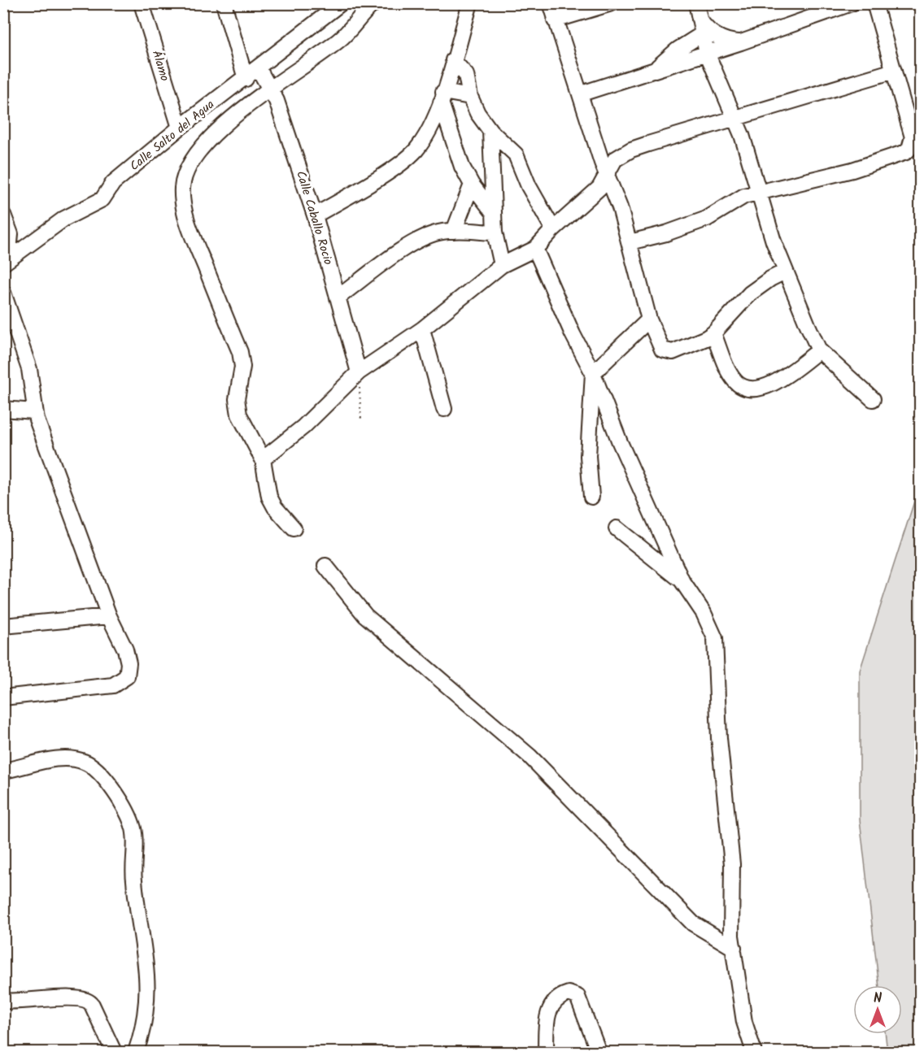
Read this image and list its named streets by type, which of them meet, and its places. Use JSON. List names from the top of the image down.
{
  "streets": {
    "street": ["Álamo", "Calle Salto del Agua", "Calle Caballo Rocio"]
  },
  "crossings": [
    ["Álamo", "Calle Salto del Agua"],
    ["Calle Salto del Agua", "Calle Caballo Rocio"]
  ],
  "north": "top"
}
